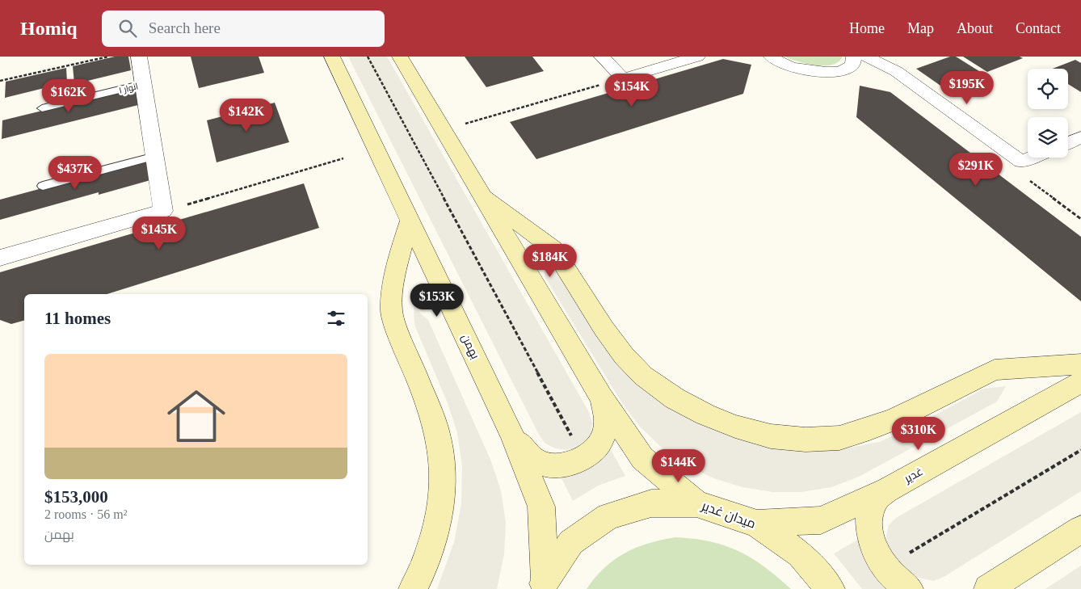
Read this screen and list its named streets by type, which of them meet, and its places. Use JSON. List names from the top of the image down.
{
  "streets": {
    "main road": ["بهمن", "غدیر", "میدان غدیر"],
    "lane": ["انوار ۱"]
  },
  "crossings": [
    ["بهمن", "میدان غدیر"],
    ["غدیر", "میدان غدیر"]
  ],
  "page": {
    "header": "Homiq",
    "search": "Search here",
    "nav": [
      "Home",
      "Map",
      "About",
      "Contact"
    ],
    "price": [
      "$195K",
      "$154K",
      "$162K",
      "$142K",
      "$291K",
      "$437K",
      "$145K",
      "$184K",
      "$153K",
      "$310K",
      "$144K"
    ],
    "heading": "11 homes",
    "list": [
      {
        "name": "$153,000",
        "note": "2 rooms · 56 m² · بهمن"
      }
    ]
  }
}
